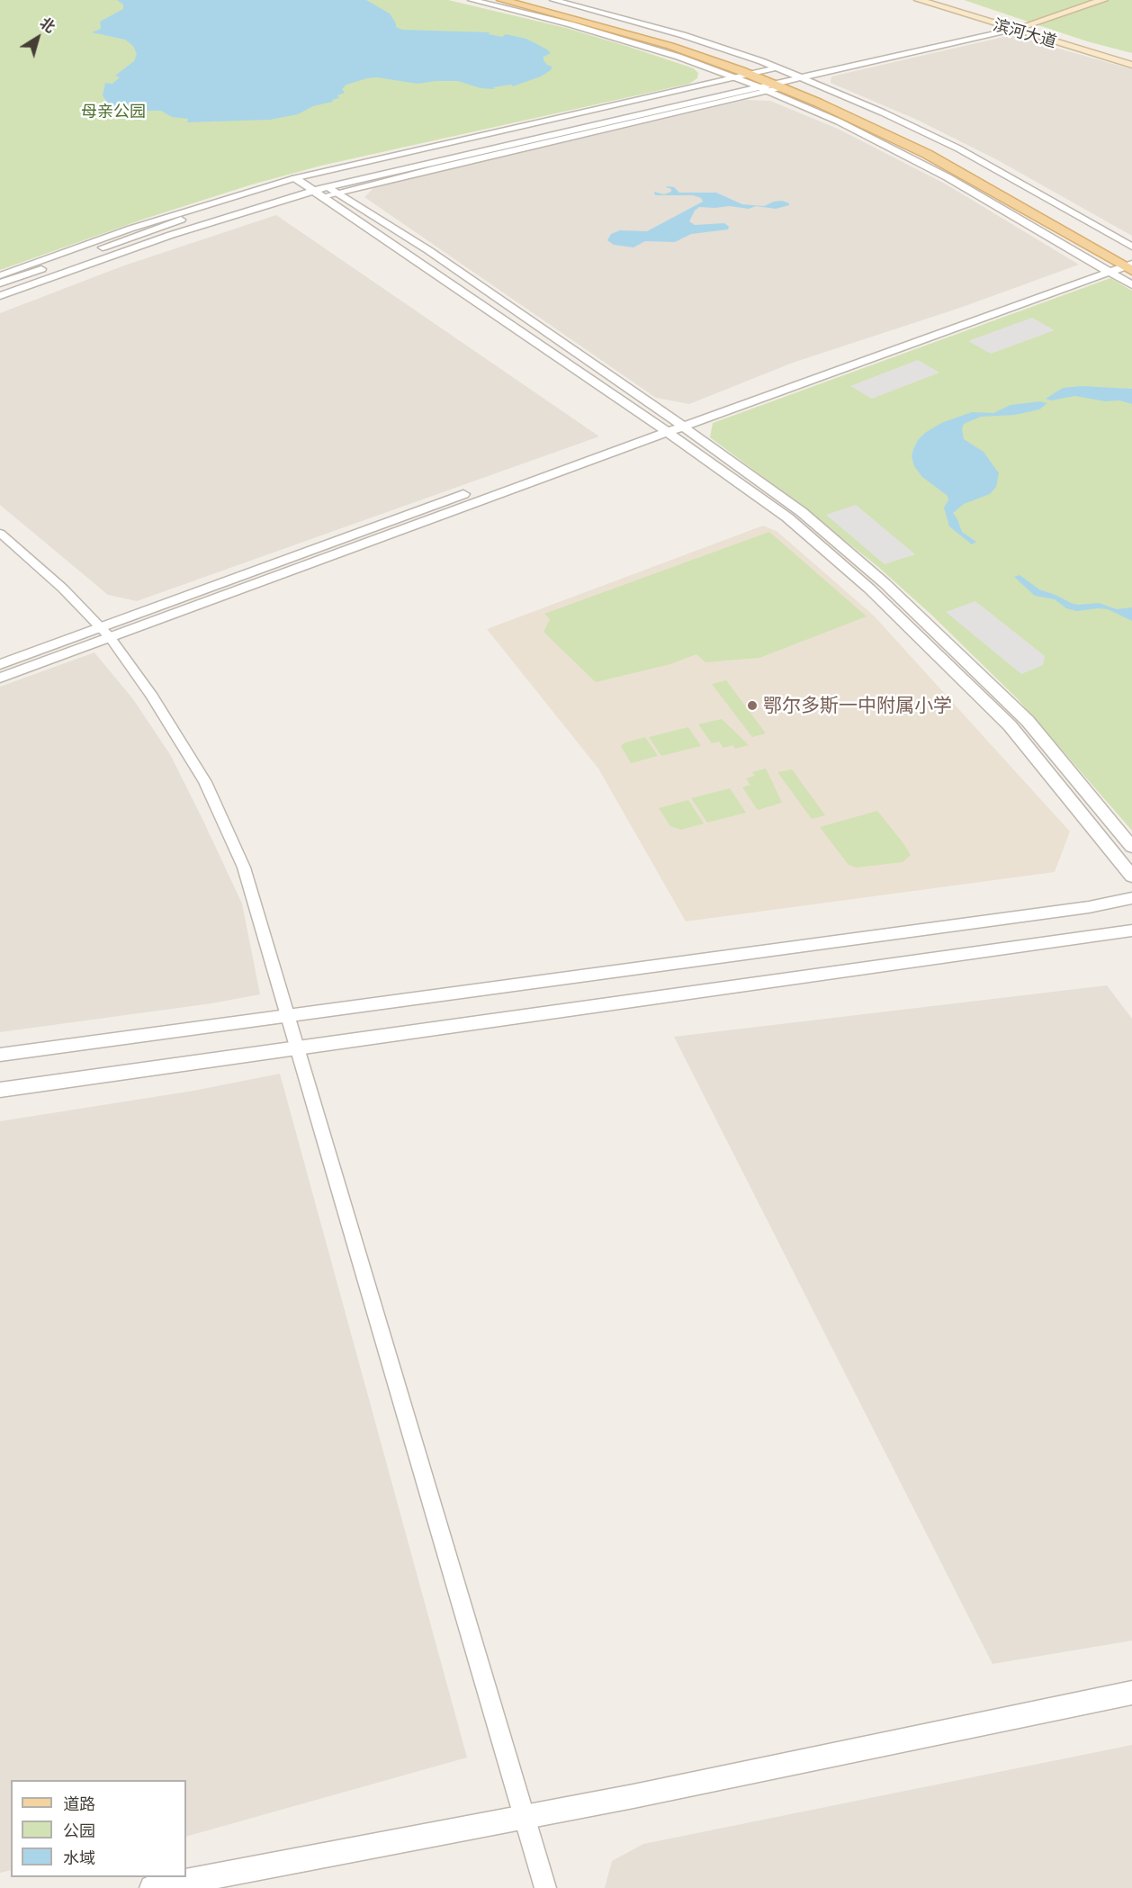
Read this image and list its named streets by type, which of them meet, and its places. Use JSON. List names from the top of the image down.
{
  "streets": {
    "main road": ["滨河大道"]
  },
  "parks": ["母亲公园"],
  "places": ["鄂尔多斯一中附属小学"],
  "legend": ["道路", "公园", "水域"],
  "north": "top right"
}
